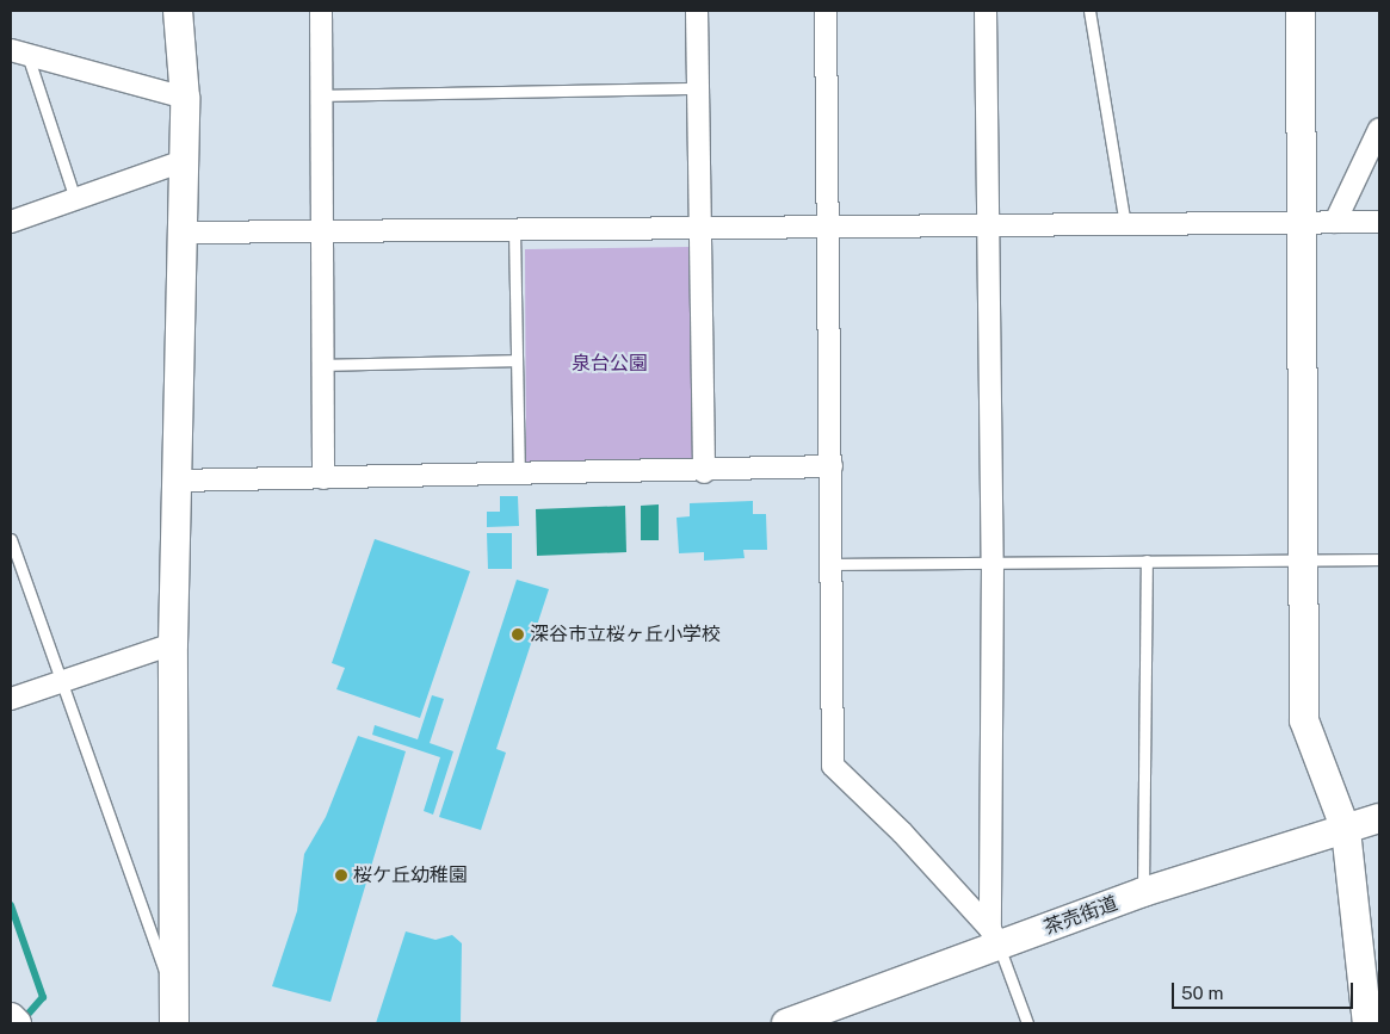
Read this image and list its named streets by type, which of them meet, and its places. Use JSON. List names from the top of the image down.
{
  "streets": {
    "street": ["茶売街道"]
  },
  "parks": ["泉台公園"],
  "places": ["深谷市立桜ヶ丘小学校", "桜ケ丘幼稚園"],
  "scale_bar": "50 m"
}
